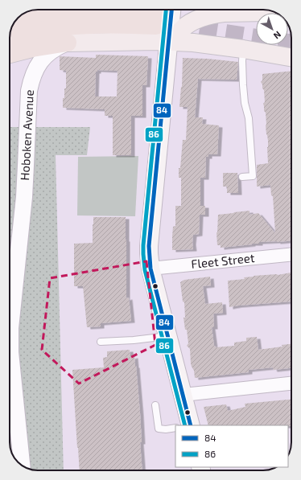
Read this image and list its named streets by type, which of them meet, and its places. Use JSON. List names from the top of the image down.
{
  "streets": {
    "street": ["Hoboken Avenue", "Fleet Street"]
  },
  "lines": ["transit line 84", "transit line 86"],
  "legend": ["84", "86"],
  "north": "bottom right"
}
